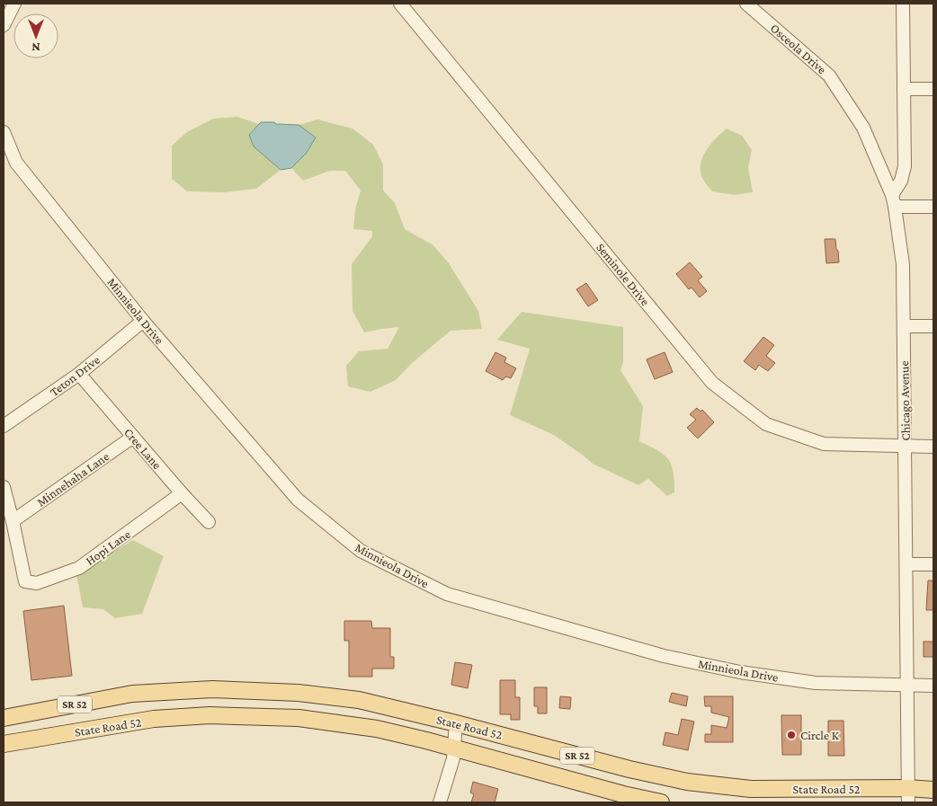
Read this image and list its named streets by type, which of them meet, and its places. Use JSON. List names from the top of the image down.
{
  "streets": {
    "main road": ["SR 52", "State Road 52"],
    "street": [
      "Osceola Drive",
      "Seminole Drive",
      "Minnieola Drive",
      "Teton Drive",
      "Chicago Avenue",
      "Cree Lane",
      "Minnehaha Lane",
      "Hopi Lane"
    ]
  },
  "crossings": [
    ["Osceola Drive", "Chicago Avenue"],
    ["Seminole Drive", "Chicago Avenue"],
    ["Minnieola Drive", "Teton Drive"],
    ["Minnieola Drive", "Chicago Avenue"],
    ["Teton Drive", "Cree Lane"],
    ["Chicago Avenue", "State Road 52"],
    ["Cree Lane", "Minnehaha Lane"],
    ["Cree Lane", "Hopi Lane"],
    ["Minnehaha Lane", "Hopi Lane"]
  ],
  "places": ["Circle K"],
  "north": "bottom"
}
